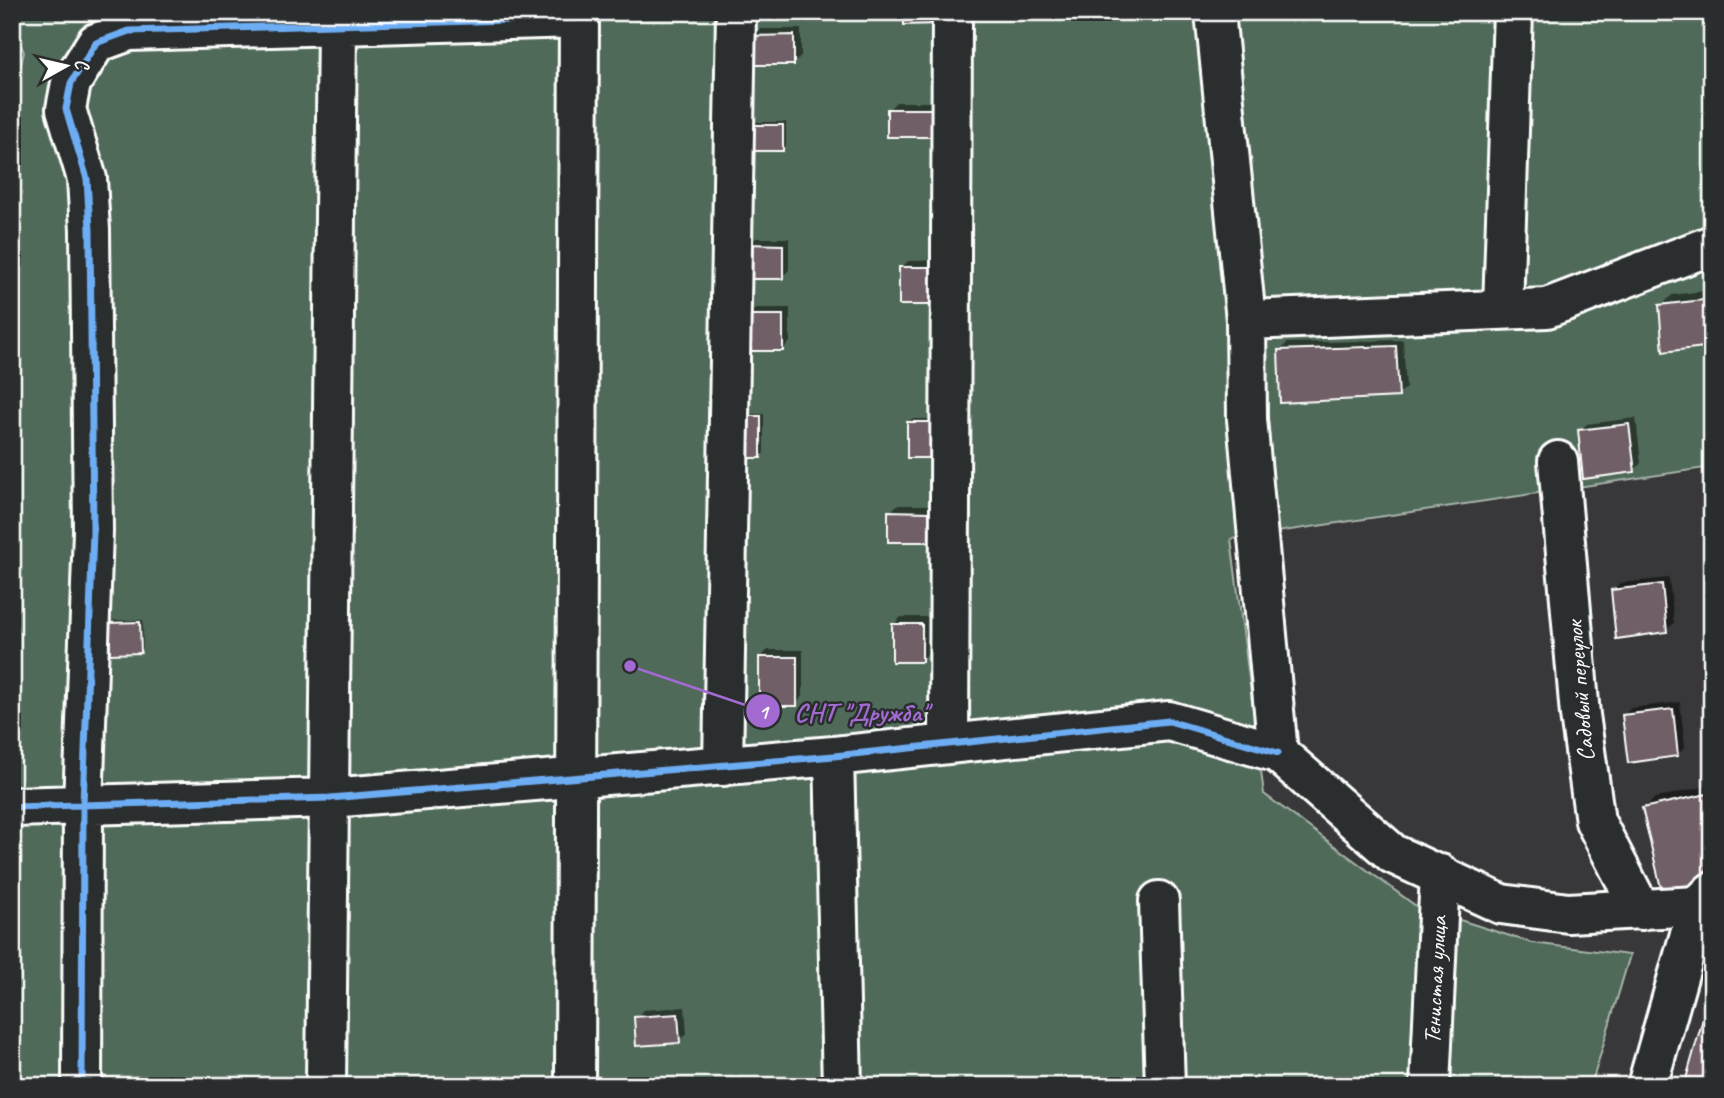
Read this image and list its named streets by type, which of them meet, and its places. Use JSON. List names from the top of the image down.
{
  "streets": {
    "street": ["Садовый переулок", "Тенистая улица"]
  },
  "places": ["СНТ \"Дружба\""],
  "north": "right"
}
